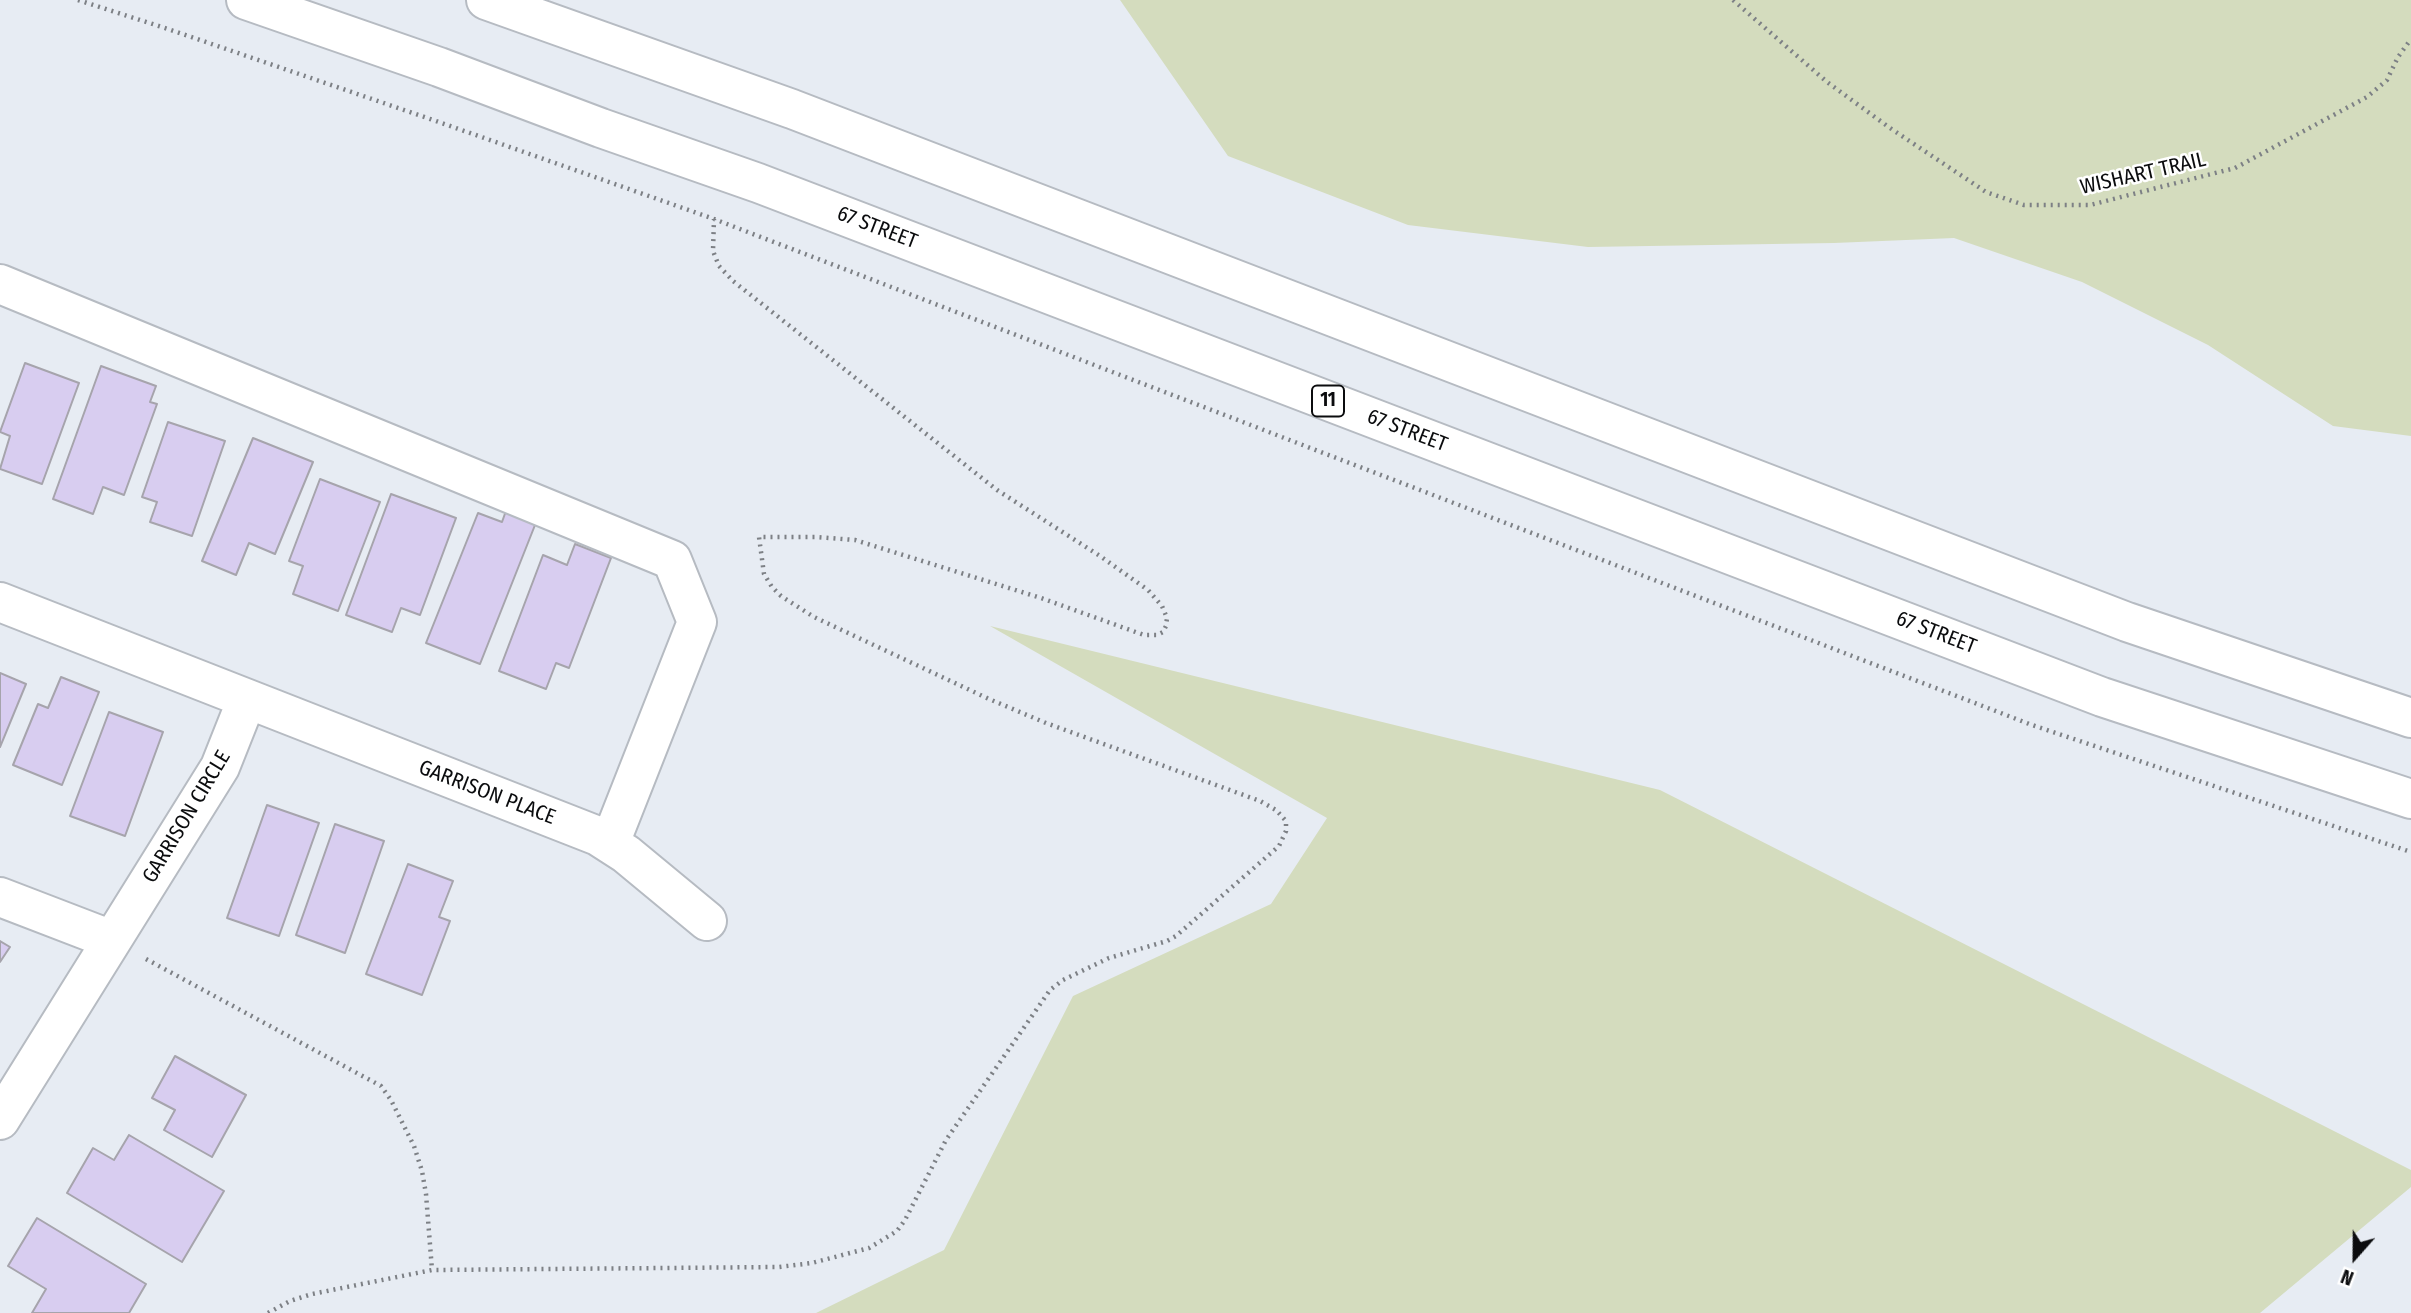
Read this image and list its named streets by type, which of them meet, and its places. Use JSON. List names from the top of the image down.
{
  "streets": {
    "main road": [
      "67 STREET",
      "11",
      "GARRISON PLACE",
      "GARRISON CIRCLE"
    ],
    "path": ["WISHART TRAIL"]
  },
  "crossings": [
    ["GARRISON PLACE", "GARRISON CIRCLE"]
  ],
  "north": "bottom"
}
